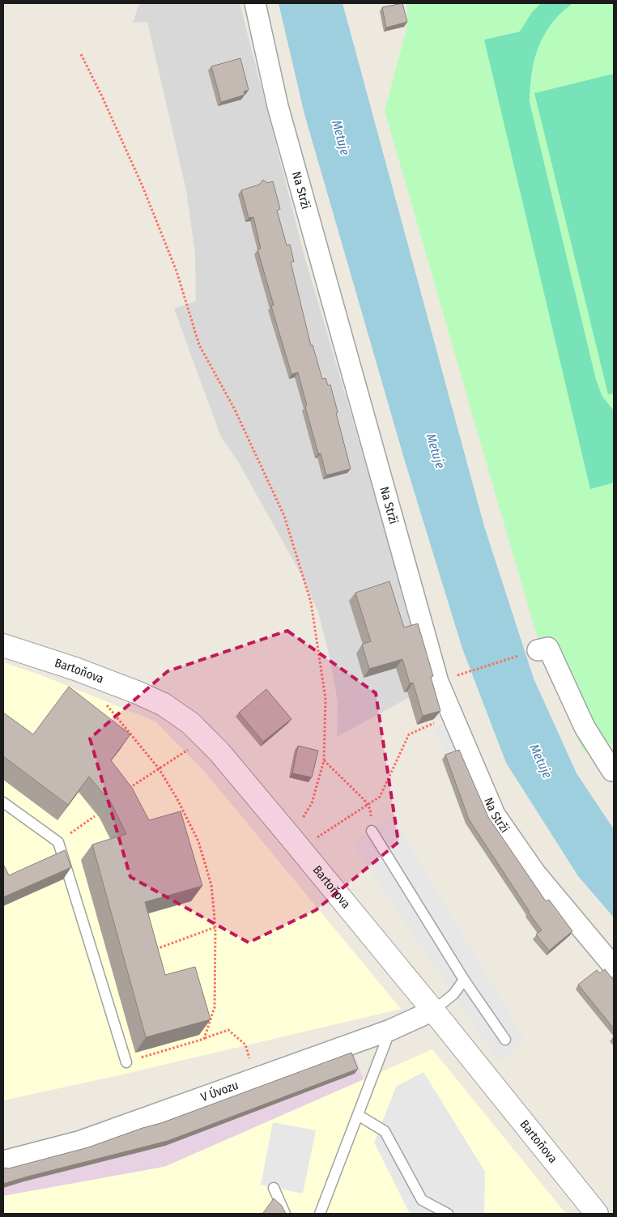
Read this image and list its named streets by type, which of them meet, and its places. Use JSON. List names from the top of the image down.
{
  "streets": {
    "street": ["Na Strži", "Bartoňova", "V Úvozu"]
  },
  "crossings": [
    ["Bartoňova", "V Úvozu"]
  ],
  "water": ["Metuje"]
}
